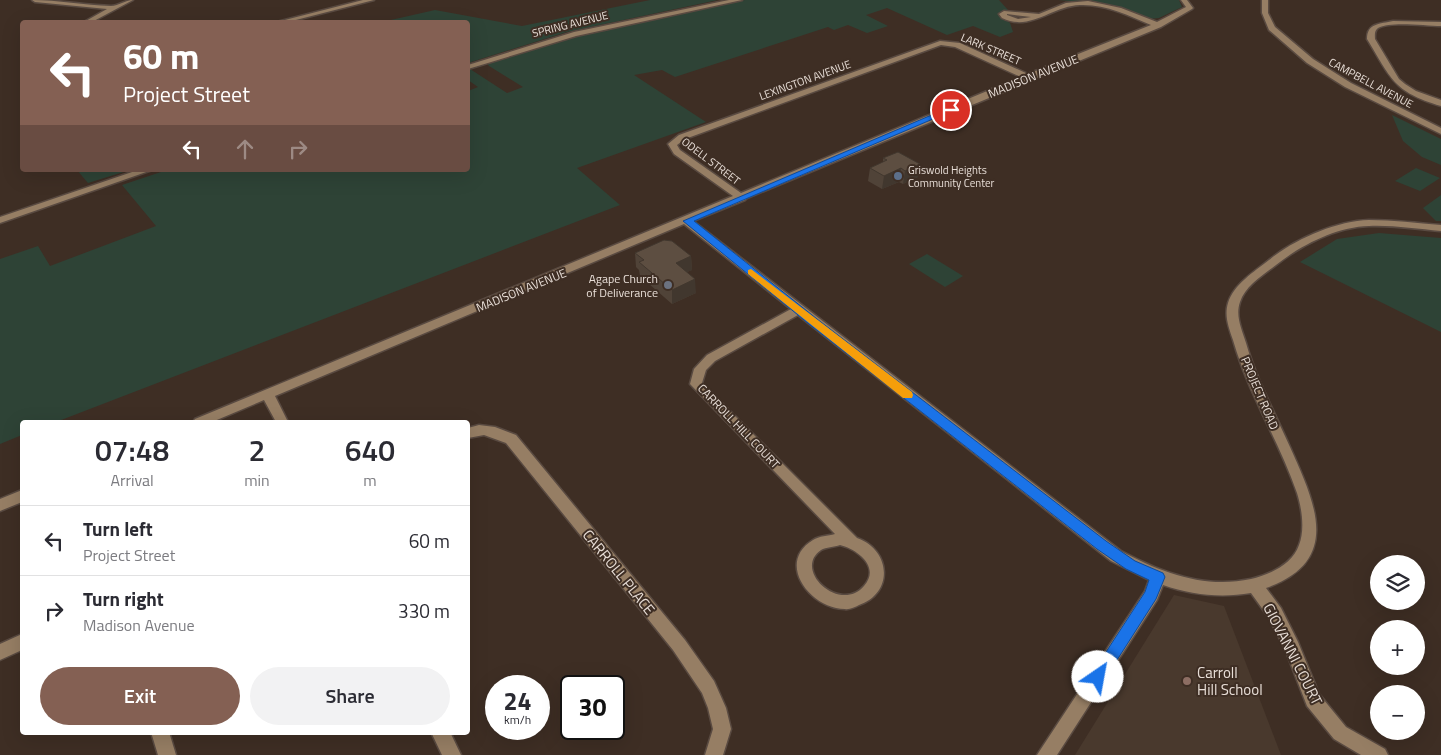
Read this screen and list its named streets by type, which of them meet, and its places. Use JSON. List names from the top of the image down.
{
  "streets": {
    "street": [
      "SPRING AVENUE",
      "LARK STREET",
      "MADISON AVENUE",
      "LEXINGTON AVENUE",
      "CAMPBELL AVENUE",
      "ODELL STREET",
      "PROJECT ROAD",
      "CARROLL HILL COURT",
      "CARROLL PLACE",
      "GIOVANNI COURT"
    ]
  },
  "crossings": [
    ["LARK STREET", "MADISON AVENUE"],
    ["LARK STREET", "LEXINGTON AVENUE"],
    ["MADISON AVENUE", "ODELL STREET"],
    ["MADISON AVENUE", "PROJECT ROAD"],
    ["LEXINGTON AVENUE", "ODELL STREET"],
    ["PROJECT ROAD", "CARROLL HILL COURT"],
    ["PROJECT ROAD", "GIOVANNI COURT"]
  ],
  "places": ["Griswold Heights Community Center", "Agape Church of Deliverance", "Carroll Hill School"],
  "page": {
    "turn": ["60 m", "Project Street"],
    "eta": [
      "07:48",
      "Arrival",
      "2",
      "min",
      "640",
      "m"
    ],
    "list": [
      {
        "name": "Turn left",
        "note": "Project Street",
        "value": "60 m"
      },
      {
        "name": "Turn right",
        "note": "Madison Avenue",
        "value": "330 m"
      }
    ],
    "map_buttons": ["+", "−"],
    "buttons": ["Exit", "Share"],
    "speed": "24 km/h",
    "limit": "30"
  }
}
